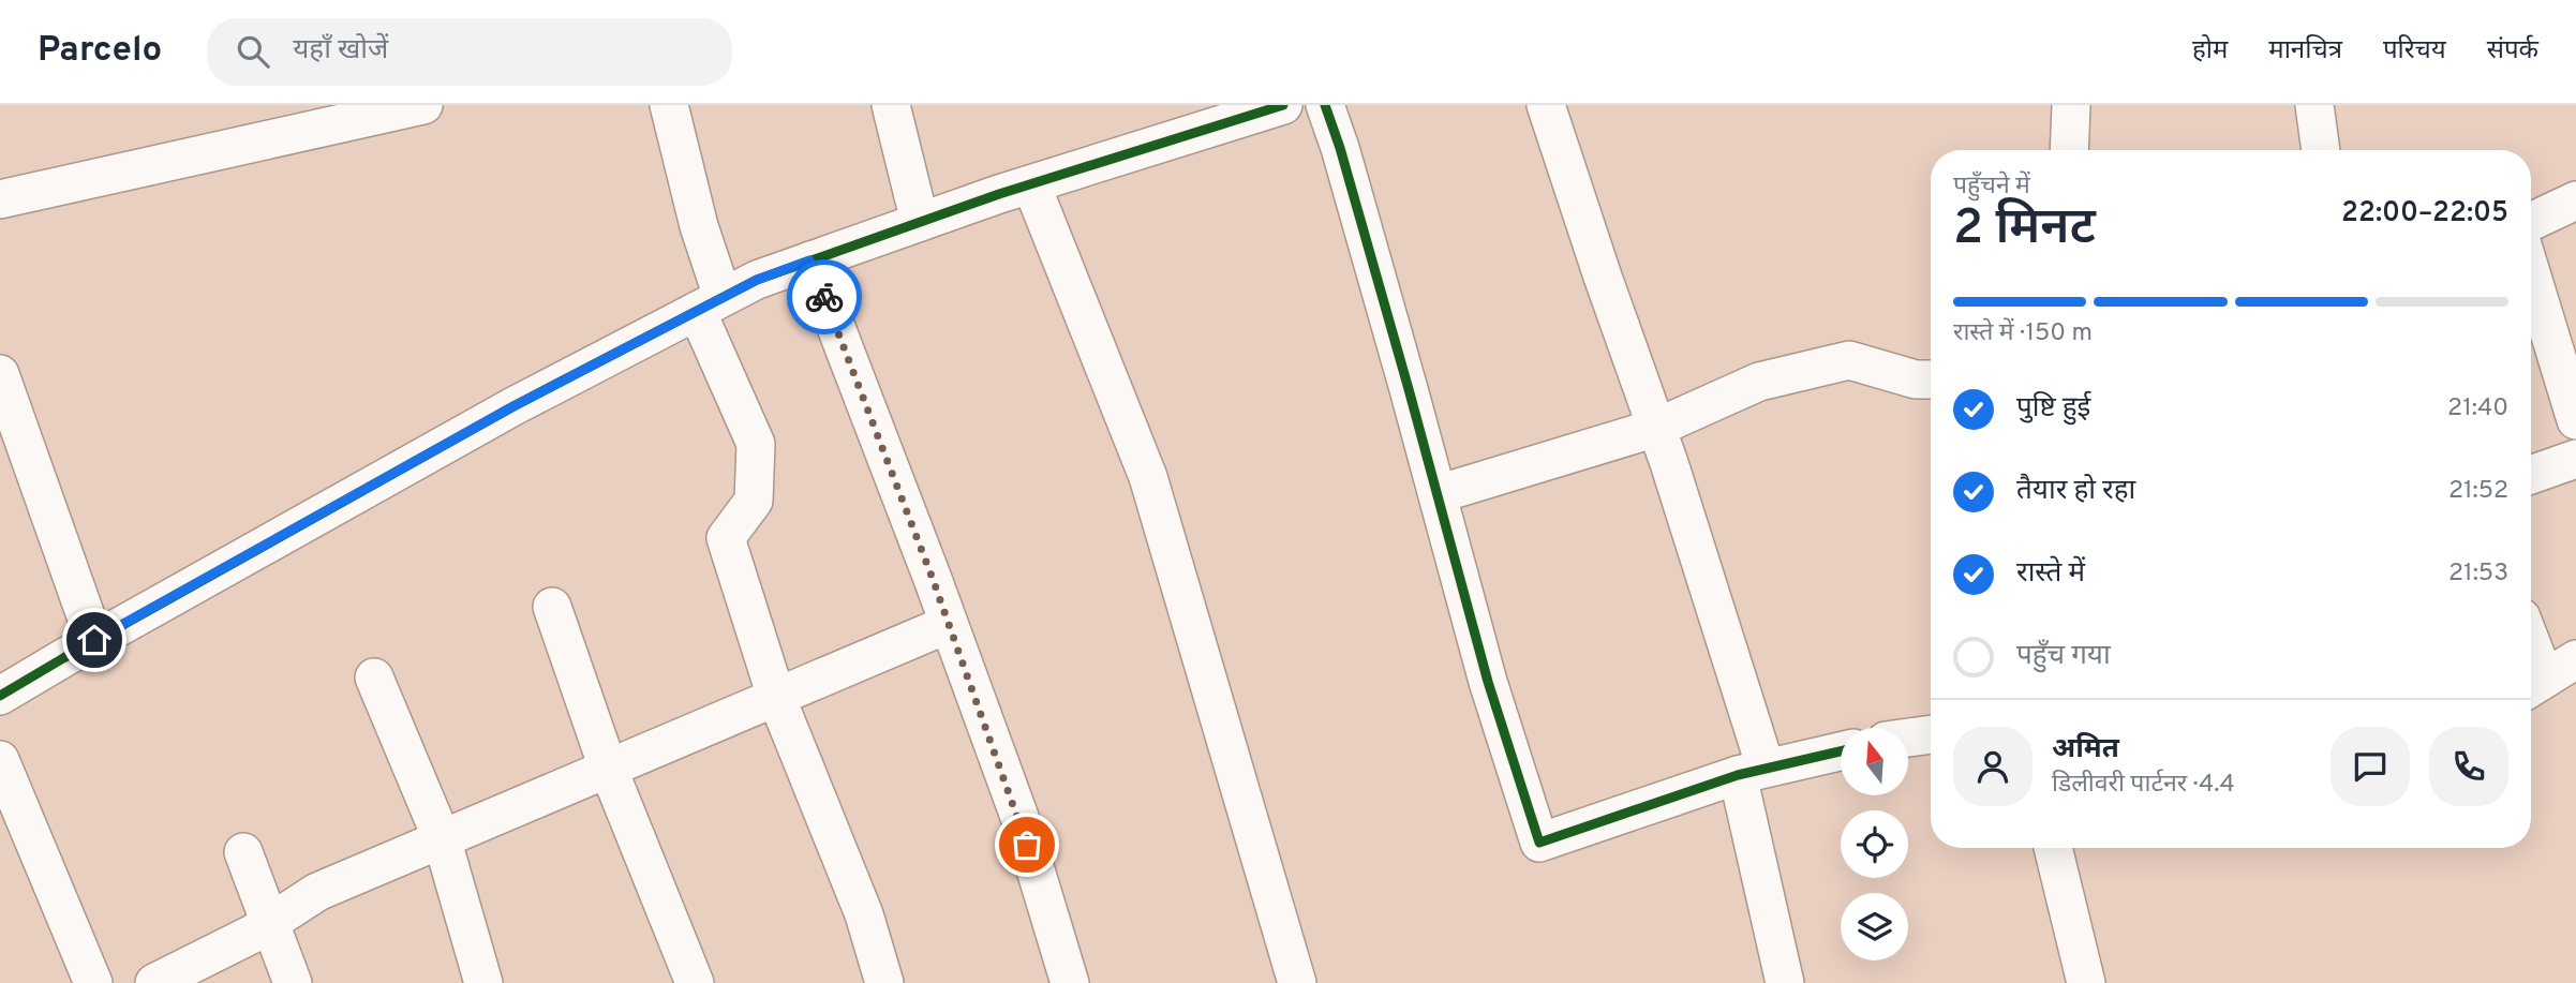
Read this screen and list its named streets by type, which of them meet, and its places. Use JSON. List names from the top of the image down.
{
  "north": "top",
  "page": {
    "header": "Parcelo",
    "search": "यहाँ खोजें",
    "nav": [
      "होम",
      "मानचित्र",
      "परिचय",
      "संपर्क"
    ],
    "heading": ["2 मिनट", "पहुँचने में", "22:00–22:05"],
    "panel": ["अमित", "डिलीवरी पार्टनर · 4.4"],
    "bar": "रास्ते में · 150 m",
    "list": [
      ["पुष्टि हुई", "21:40"],
      ["तैयार हो रहा", "21:52"],
      ["रास्ते में", "21:53"],
      "पहुँच गया"
    ]
  }
}
